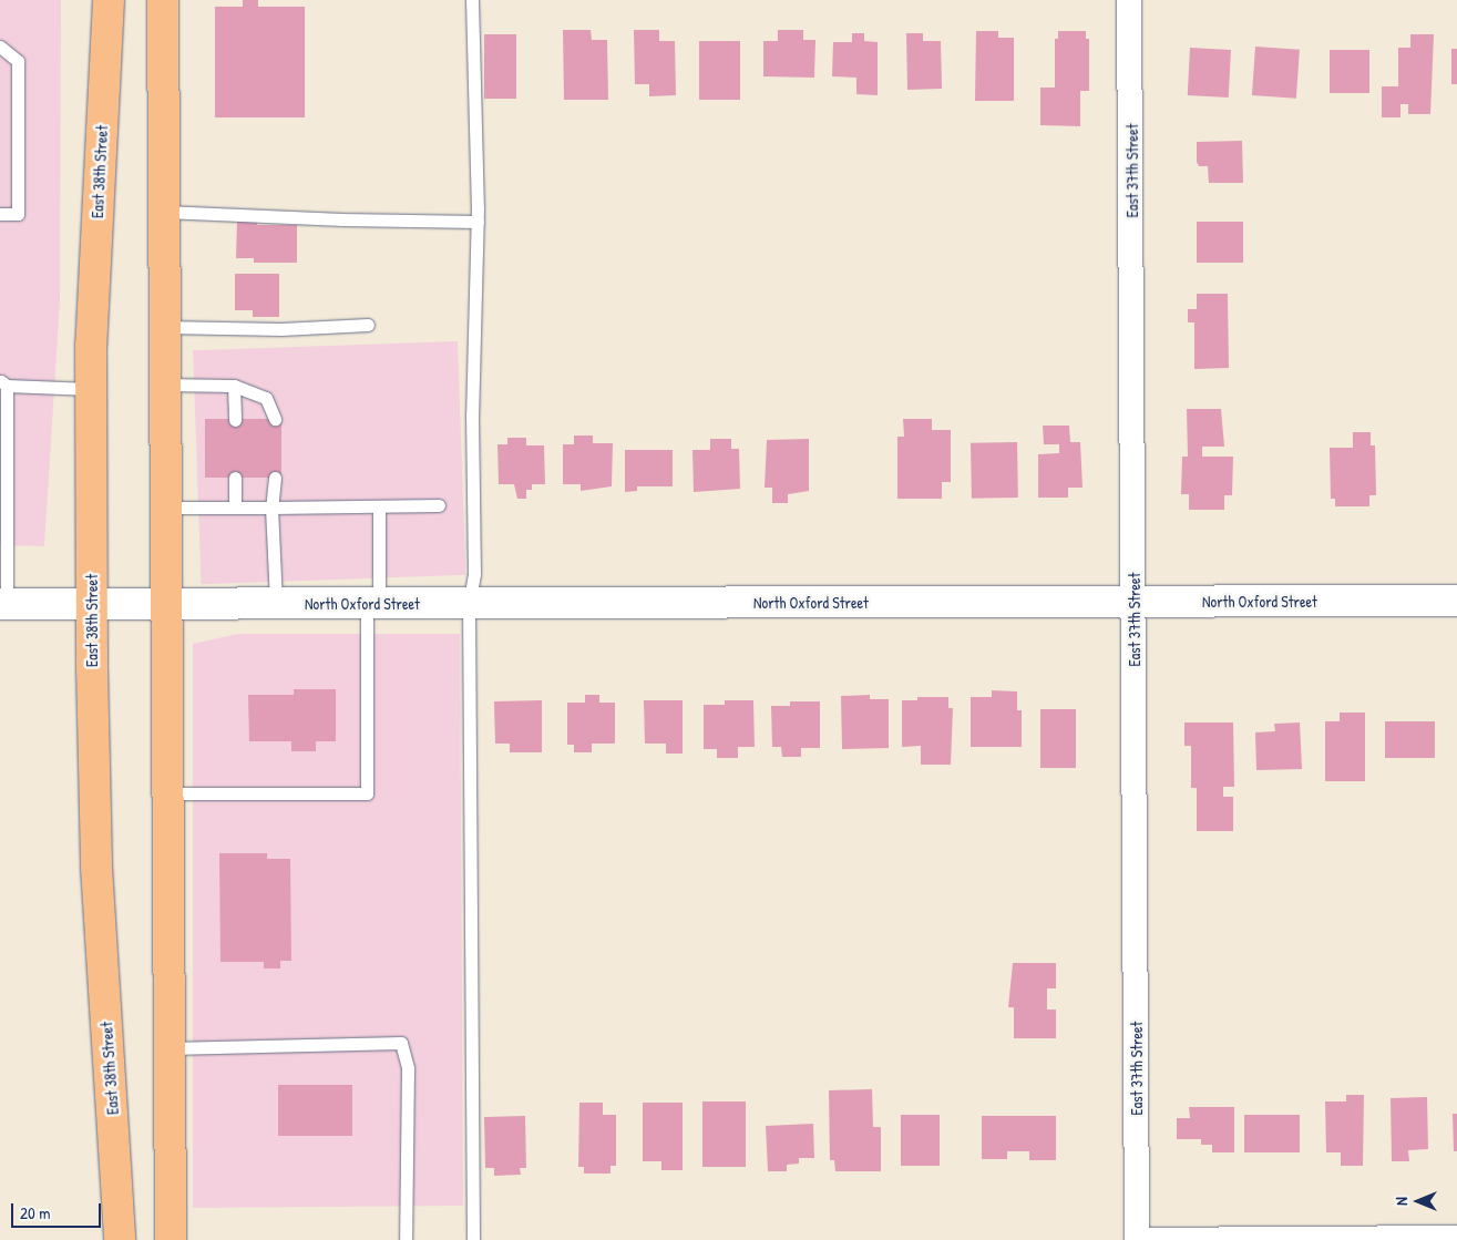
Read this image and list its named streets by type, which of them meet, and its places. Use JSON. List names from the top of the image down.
{
  "streets": {
    "main road": ["East 38th Street"],
    "street": ["East 37th Street", "North Oxford Street"]
  },
  "crossings": [
    ["East 37th Street", "North Oxford Street"],
    ["East 38th Street", "North Oxford Street"]
  ],
  "scale_bar": "20 m",
  "north": "left"
}
